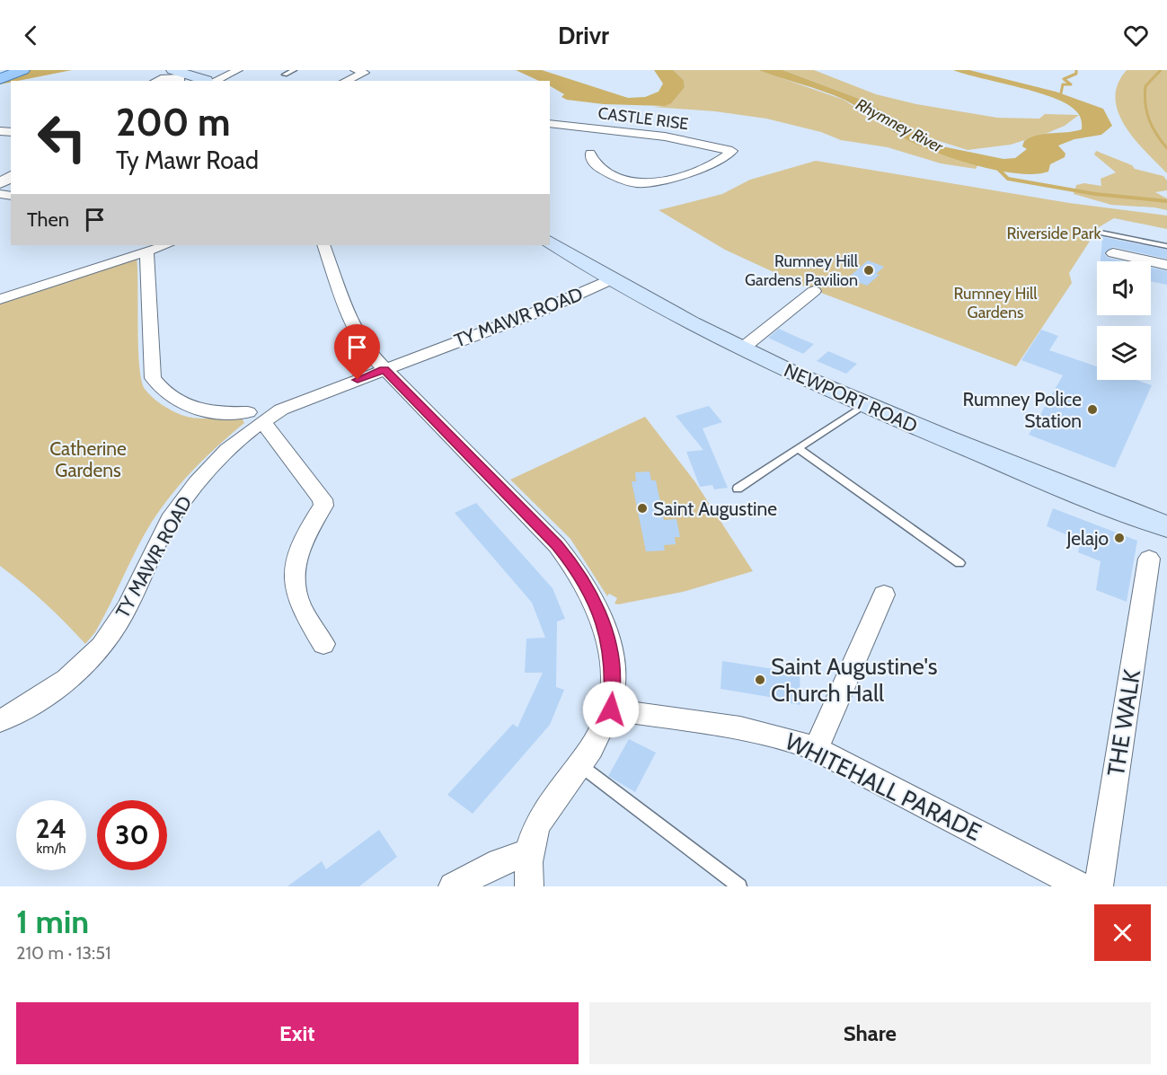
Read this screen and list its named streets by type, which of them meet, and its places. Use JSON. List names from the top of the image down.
{
  "streets": {
    "main road": ["NEWPORT ROAD"],
    "street": [
      "CASTLE RISE",
      "TY MAWR ROAD",
      "THE WALK",
      "WHITEHALL PARADE"
    ]
  },
  "crossings": [
    ["TY MAWR ROAD", "NEWPORT ROAD"]
  ],
  "water": ["Rhymney River"],
  "parks": ["Riverside Park", "Rumney Hill Gardens", "Catherine Gardens"],
  "places": [
    "Rumney Hill Gardens Pavilion",
    "Rumney Police Station",
    "Saint Augustine",
    "Jelajo",
    "Saint Augustine's Church Hall"
  ],
  "page": {
    "header": "Drivr",
    "turn": ["200 m", "Ty Mawr Road"],
    "then": "Then",
    "speed": "24 km/h",
    "limit": "30",
    "heading": ["1 min", "210 m · 13:51"],
    "buttons": ["Exit", "Share"]
  }
}
